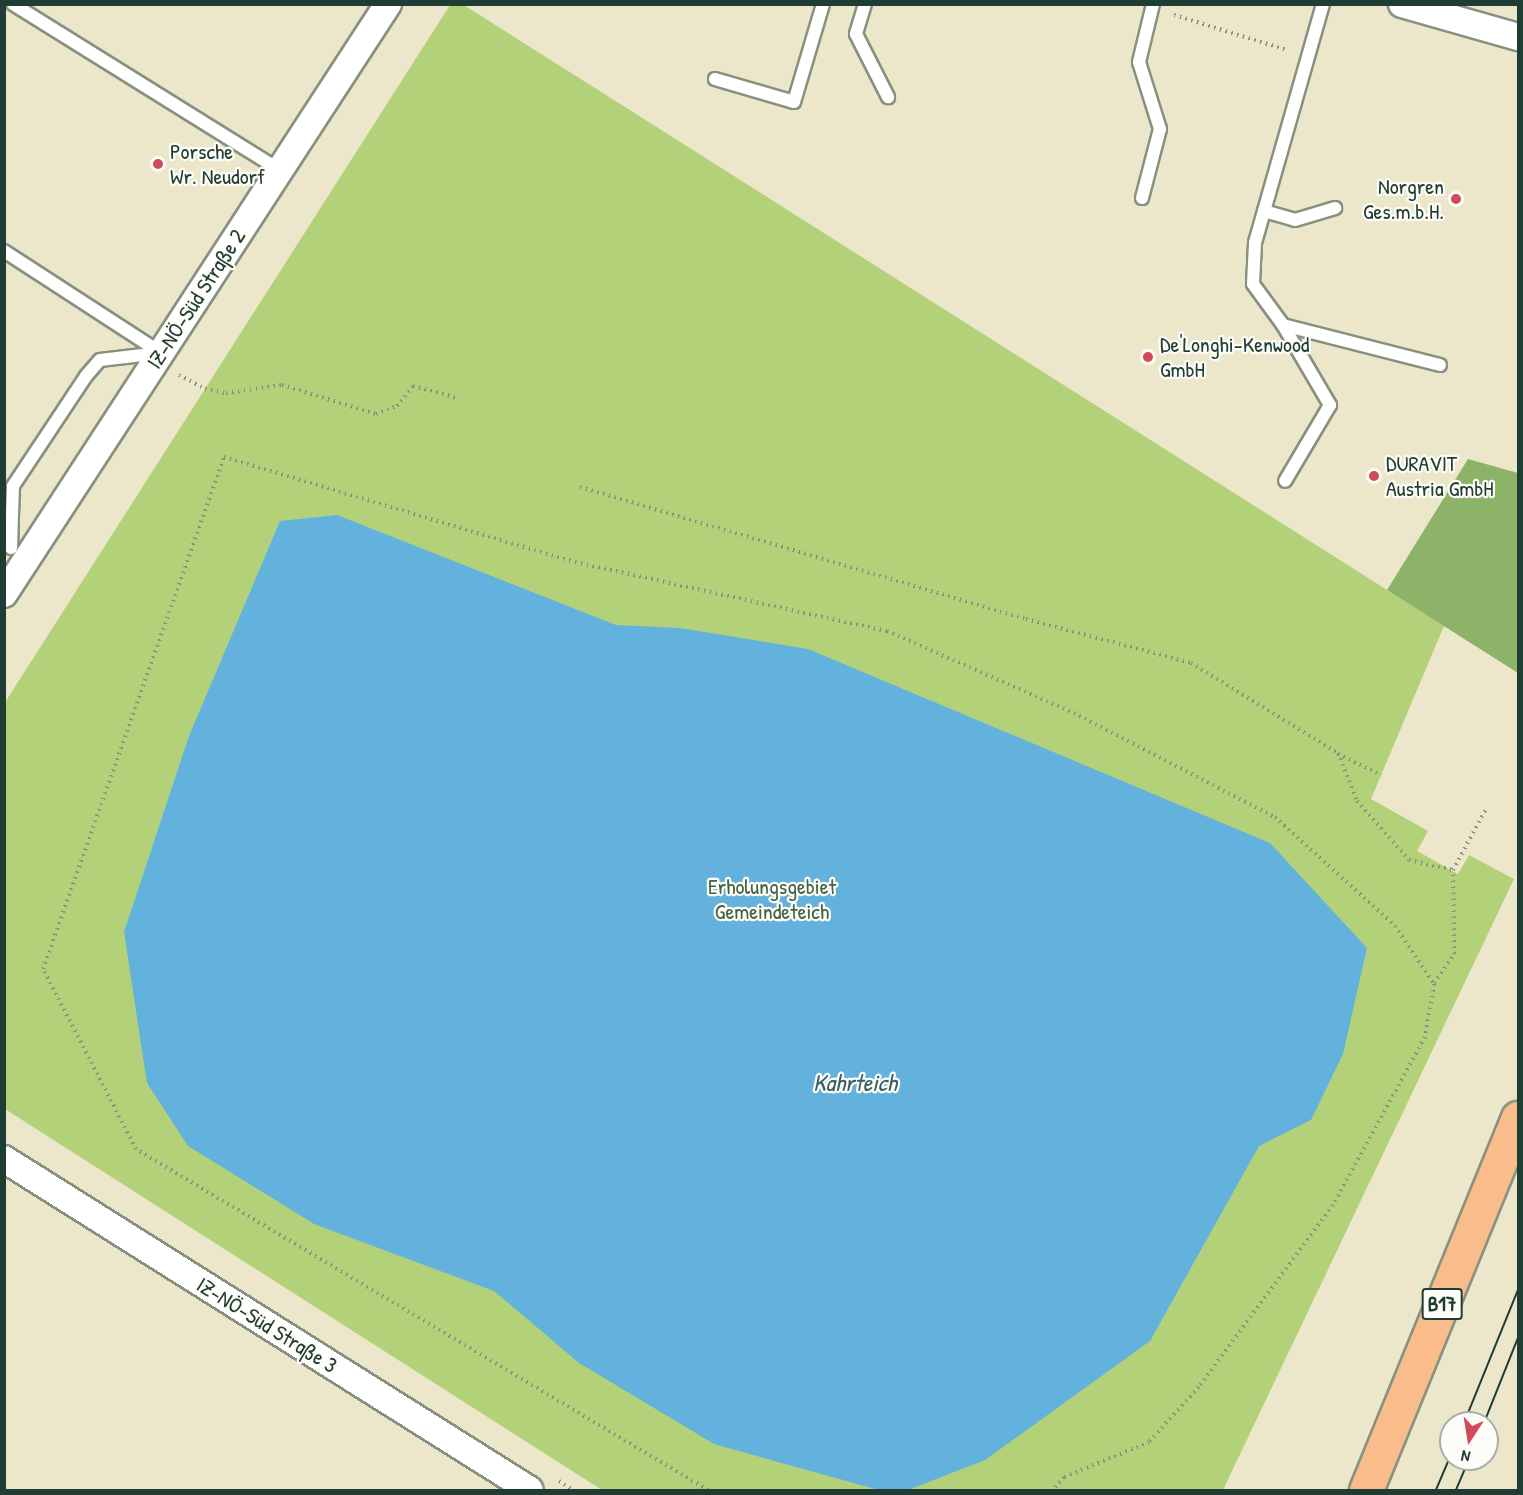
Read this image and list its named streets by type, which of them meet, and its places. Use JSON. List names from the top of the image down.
{
  "streets": {
    "main road": ["B17"],
    "street": ["IZ-NÖ-Süd Straße 2", "IZ-NÖ-Süd Straße 3"]
  },
  "water": ["Kahrteich"],
  "parks": ["Erholungsgebiet Gemeindeteich"],
  "places": [
    "Porsche Wr. Neudorf",
    "Norgren Ges.m.b.H.",
    "De'Longhi-Kenwood GmbH",
    "DURAVIT Austria GmbH"
  ],
  "north": "bottom"
}
